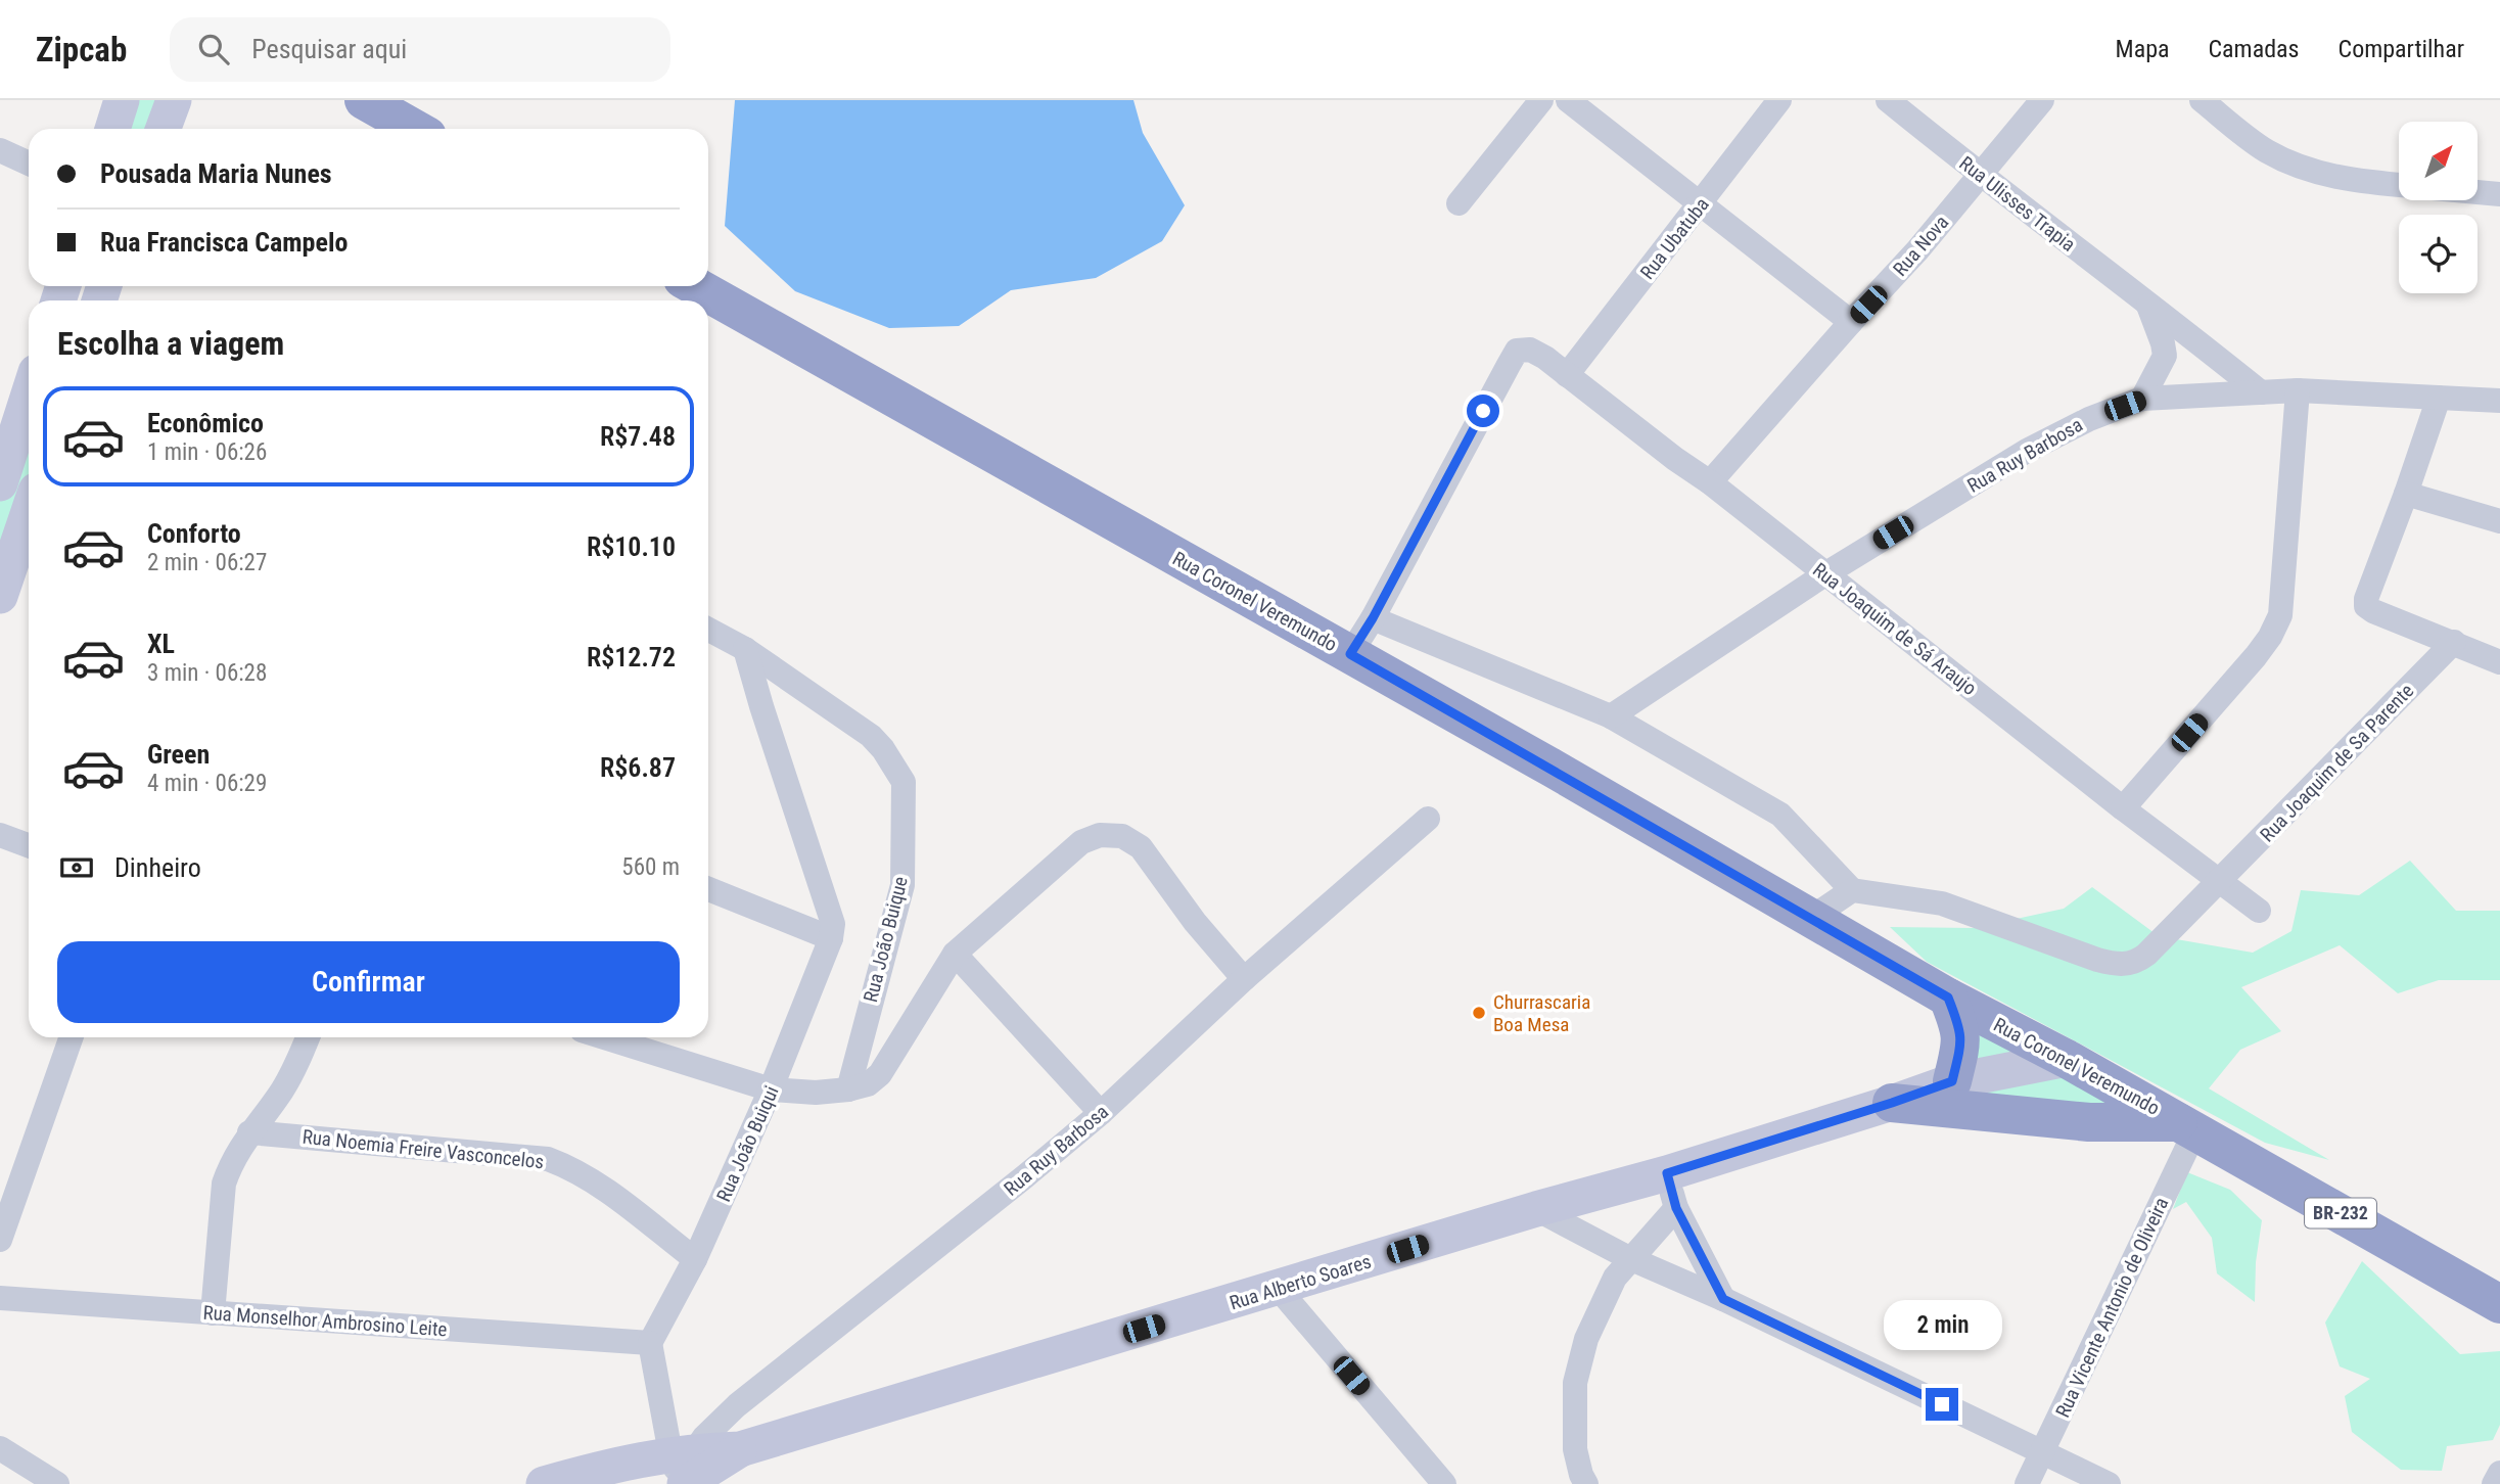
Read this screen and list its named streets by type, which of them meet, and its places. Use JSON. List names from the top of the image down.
{
  "streets": {
    "highway": ["Rua Coronel Veremundo", "BR-232"],
    "main road": ["Rua Alberto Soares"],
    "street": [
      "Rua Ulisses Trapia",
      "Rua Ubatuba",
      "Rua Nova",
      "Rua Ruy Barbosa",
      "Rua Joaquim de Sá Araujo",
      "Rua Joaquim de Sa Parente",
      "Rua João Buique",
      "Rua João Buiqui",
      "Rua Noemia Freire Vasconcelos",
      "Rua Vicente Antonio de Oliveira",
      "Rua Monselhor Ambrosino Leite"
    ]
  },
  "crossings": [
    ["Rua Ulisses Trapia", "Rua Nova"],
    ["Rua Ulisses Trapia", "Rua Ruy Barbosa"],
    ["Rua Ubatuba", "Rua Joaquim de Sá Araujo"],
    ["Rua Nova", "Rua Joaquim de Sá Araujo"],
    ["Rua Ruy Barbosa", "Rua Joaquim de Sá Araujo"],
    ["Rua Ruy Barbosa", "Rua Alberto Soares"],
    ["Rua Coronel Veremundo", "Rua Alberto Soares"],
    ["Rua Coronel Veremundo", "Rua Vicente Antonio de Oliveira"],
    ["Rua Joaquim de Sá Araujo", "Rua Joaquim de Sa Parente"],
    ["Rua João Buiqui", "Rua Noemia Freire Vasconcelos"],
    ["Rua João Buiqui", "Rua Monselhor Ambrosino Leite"]
  ],
  "places": ["Churrascaria Boa Mesa"],
  "north": "top right",
  "page": {
    "header": "Zipcab",
    "search": "Pesquisar aqui",
    "nav": ["Mapa", "Camadas", "Compartilhar"],
    "banner": ["Pousada Maria Nunes", "Rua Francisca Campelo"],
    "heading": "Escolha a viagem",
    "list": [
      {
        "name": "Econômico",
        "note": "1 min · 06:26",
        "value": "R$7.48"
      },
      {
        "name": "Conforto",
        "note": "2 min · 06:27",
        "value": "R$10.10"
      },
      {
        "name": "XL",
        "note": "3 min · 06:28",
        "value": "R$12.72"
      },
      {
        "name": "Green",
        "note": "4 min · 06:29",
        "value": "R$6.87"
      }
    ],
    "pay": ["Dinheiro", "560 m"],
    "buttons": "Confirmar",
    "bubble": "2 min"
  }
}
